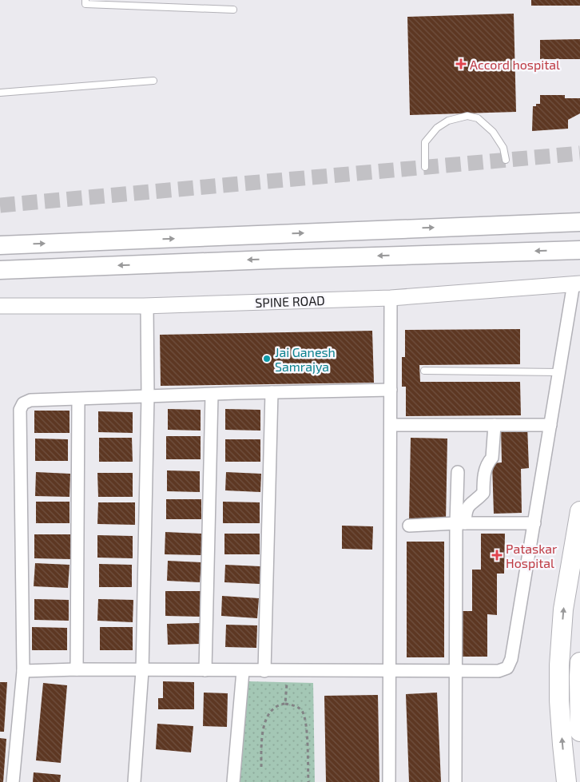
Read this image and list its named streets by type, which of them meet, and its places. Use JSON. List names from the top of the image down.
{
  "streets": {
    "street": ["SPINE ROAD"]
  },
  "places": {
    "health": ["Accord hospital", "Pataskar Hospital"],
    "other": ["Jai Ganesh Samrajya"]
  }
}
